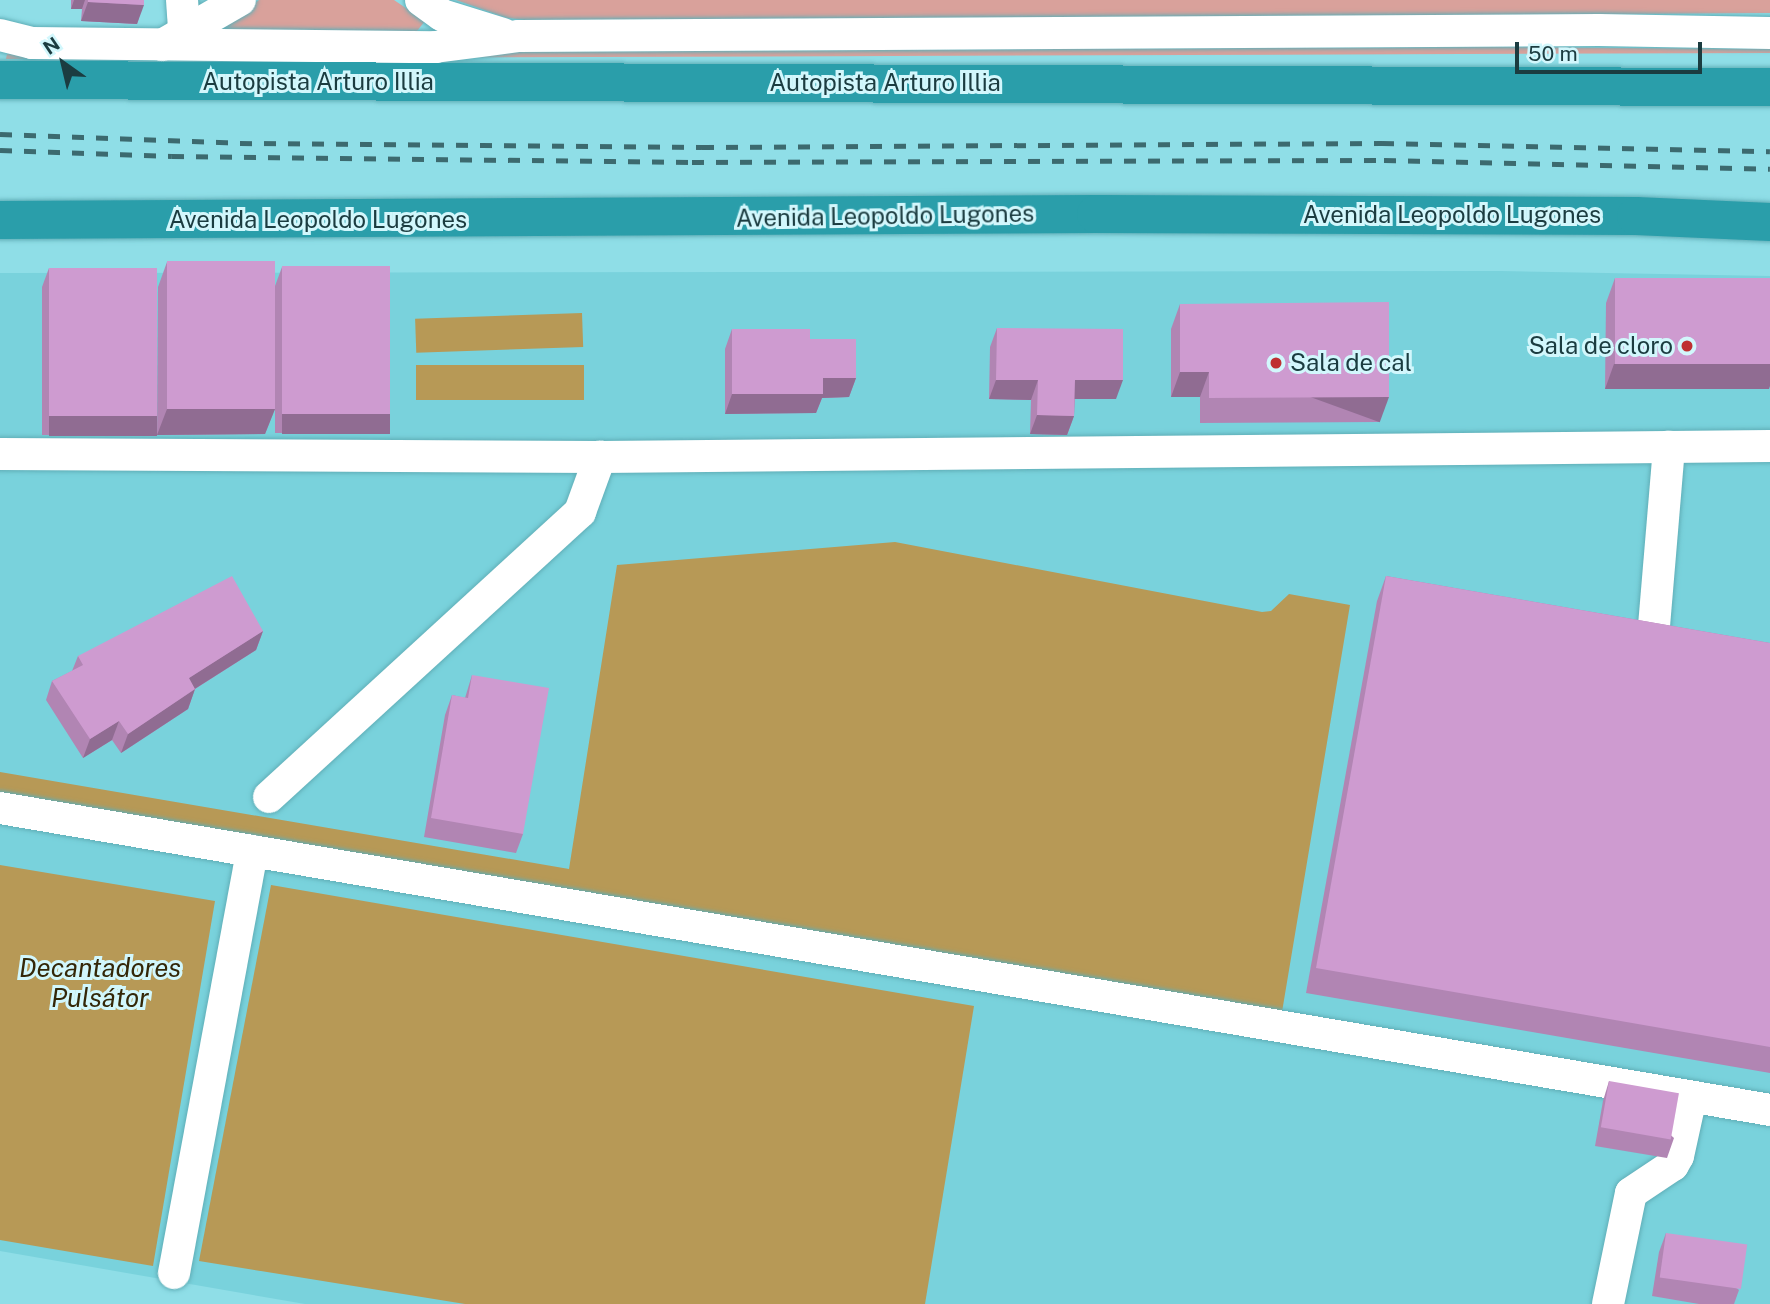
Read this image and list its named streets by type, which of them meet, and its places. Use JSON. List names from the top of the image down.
{
  "streets": {
    "highway": ["Autopista Arturo Illia", "Avenida Leopoldo Lugones"]
  },
  "water": ["Decantadores Pulsátor"],
  "places": ["Sala de cloro", "Sala de cal"],
  "scale_bar": "50 m",
  "north": "top left"
}
